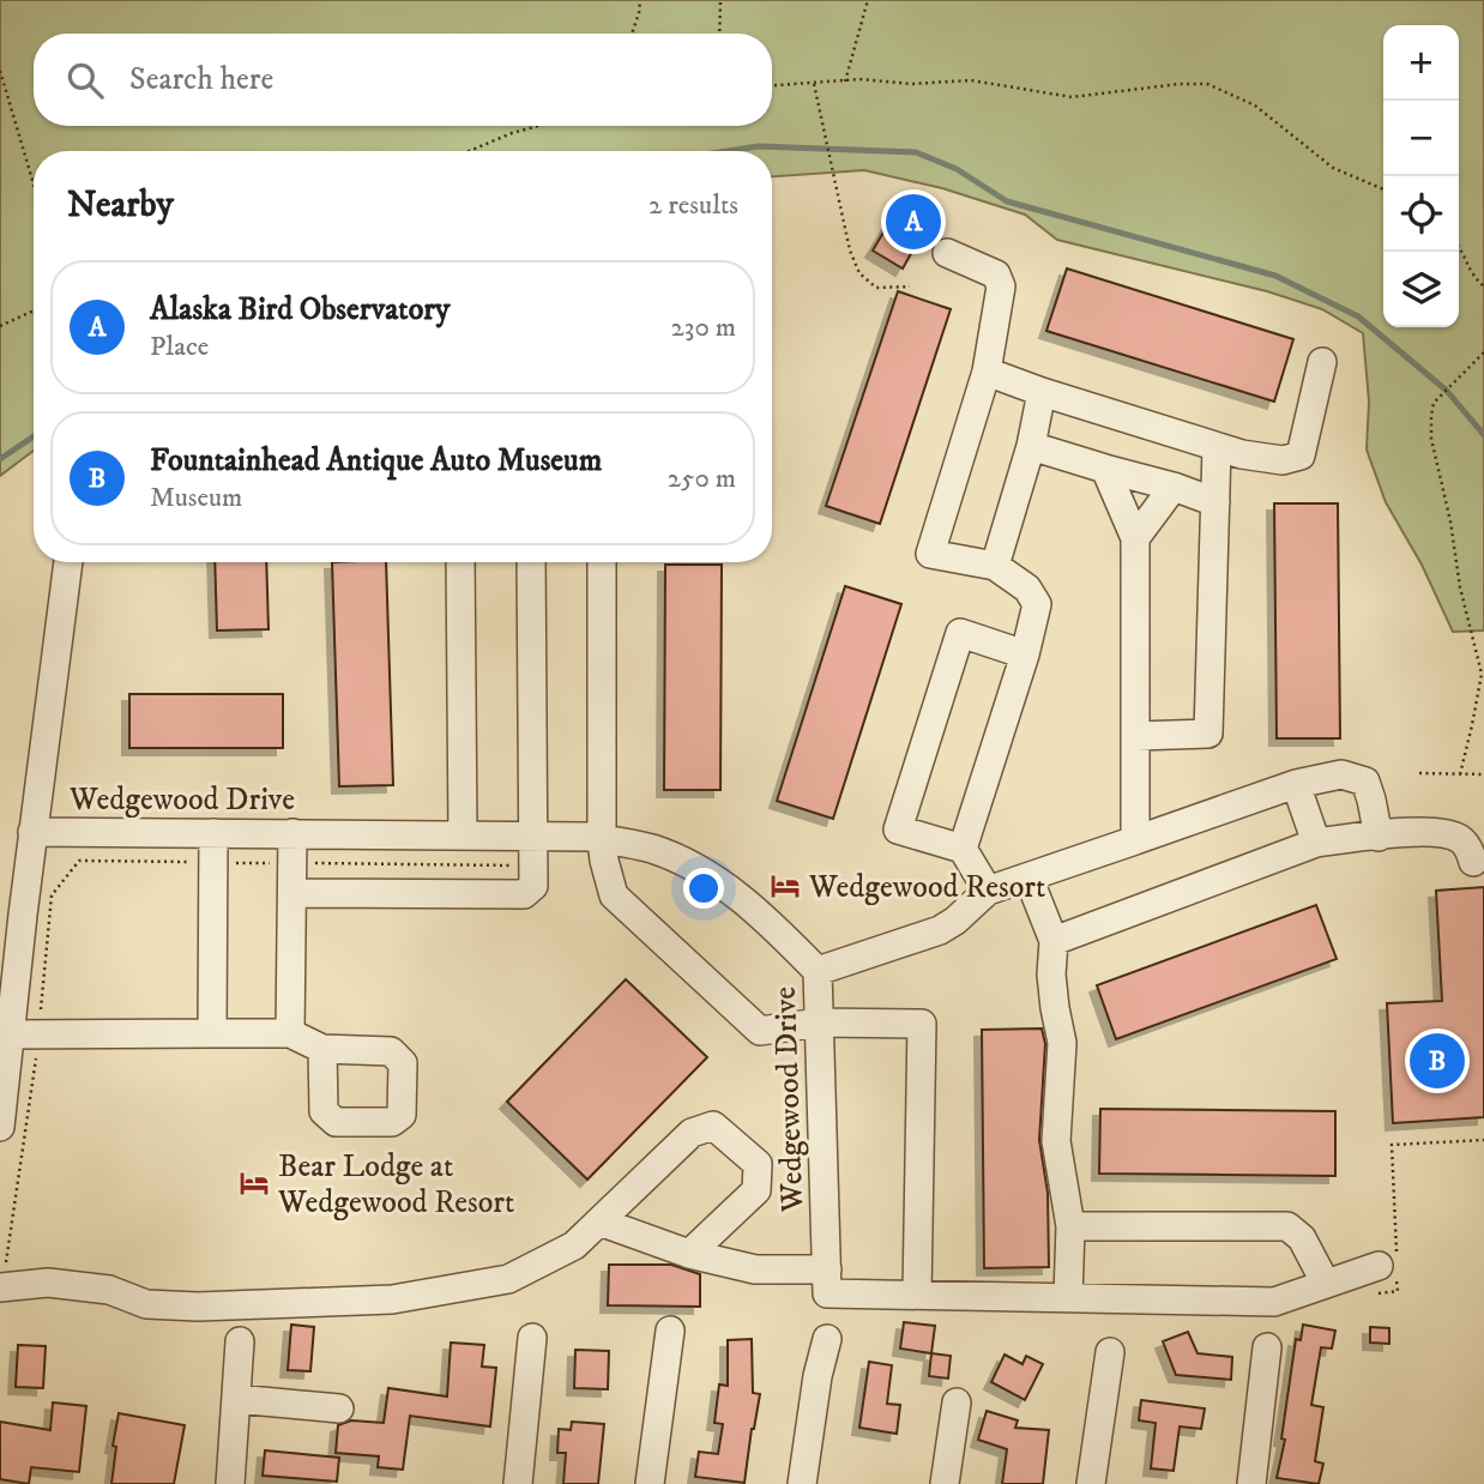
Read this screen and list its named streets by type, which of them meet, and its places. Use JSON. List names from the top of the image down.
{
  "streets": {
    "street": ["Wedgewood Drive"]
  },
  "places": {
    "hotel": ["Wedgewood Resort", "Bear Lodge at Wedgewood Resort"]
  },
  "page": {
    "map_buttons": ["+", "−"],
    "search": "Search here",
    "heading": ["Nearby", "2 results"],
    "pins": ["A", "B"],
    "list": [
      {
        "mark": "A",
        "name": "Alaska Bird Observatory",
        "note": "Place",
        "value": "230 m"
      },
      {
        "mark": "B",
        "name": "Fountainhead Antique Auto Museum",
        "note": "Museum",
        "value": "250 m"
      }
    ]
  }
}
